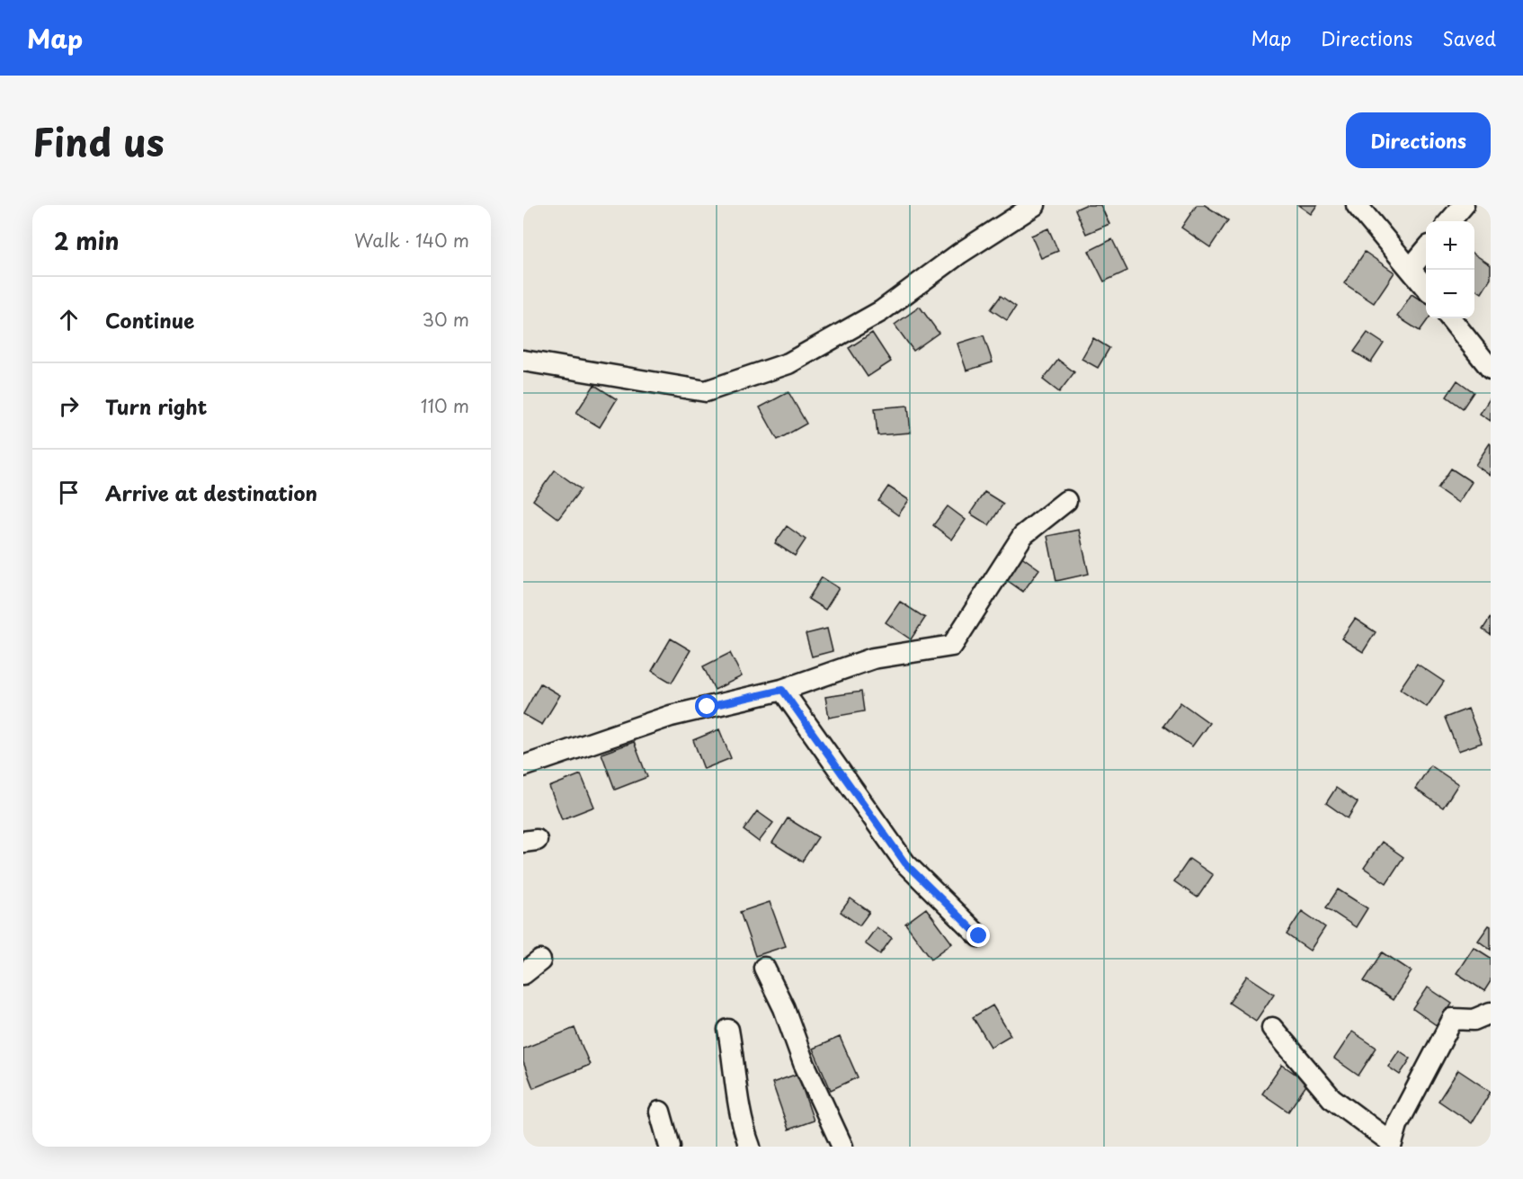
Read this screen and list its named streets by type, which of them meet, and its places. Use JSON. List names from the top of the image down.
{
  "page": {
    "header": "Map",
    "nav": ["Map", "Directions", "Saved"],
    "title": "Find us",
    "buttons": "Directions",
    "heading": ["2 min", "Walk · 140 m"],
    "map_buttons": ["+", "−"],
    "list": [
      ["Continue", "30 m"],
      ["Turn right", "110 m"],
      "Arrive at destination"
    ]
  }
}
